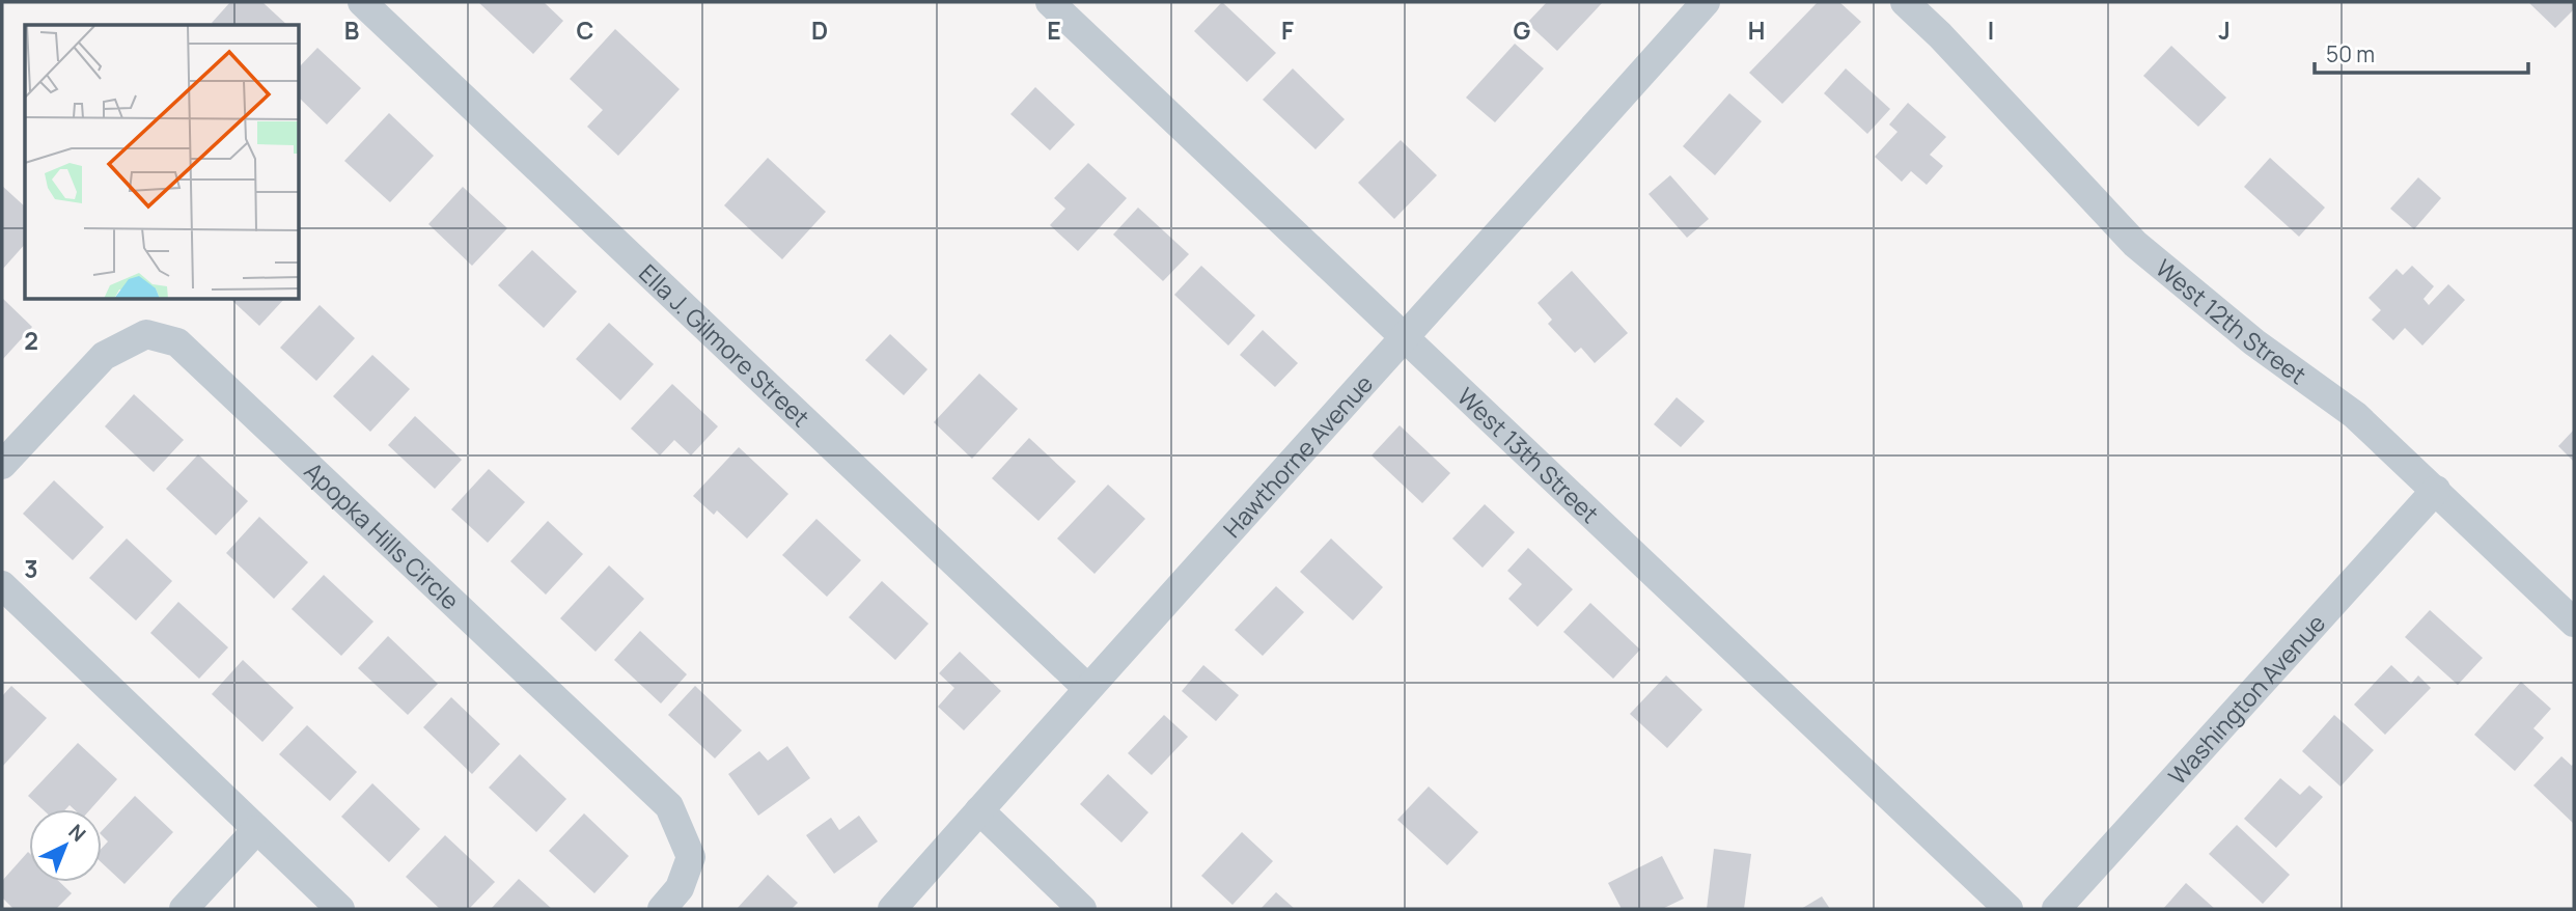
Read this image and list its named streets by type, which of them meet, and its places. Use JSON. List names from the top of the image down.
{
  "streets": {
    "street": [
      "West 12th Street",
      "Ella J. Gilmore Street",
      "Hawthorne Avenue",
      "West 13th Street",
      "Apopka Hills Circle",
      "Washington Avenue"
    ]
  },
  "crossings": [
    ["West 12th Street", "Washington Avenue"],
    ["Ella J. Gilmore Street", "Hawthorne Avenue"],
    ["Hawthorne Avenue", "West 13th Street"]
  ],
  "scale_bar": "50 m",
  "north": "top right",
  "grid": {
    "columns": [
      "B",
      "C",
      "D",
      "E",
      "F",
      "G",
      "H",
      "I",
      "J"
    ],
    "rows": ["2", "3"]
  }
}
